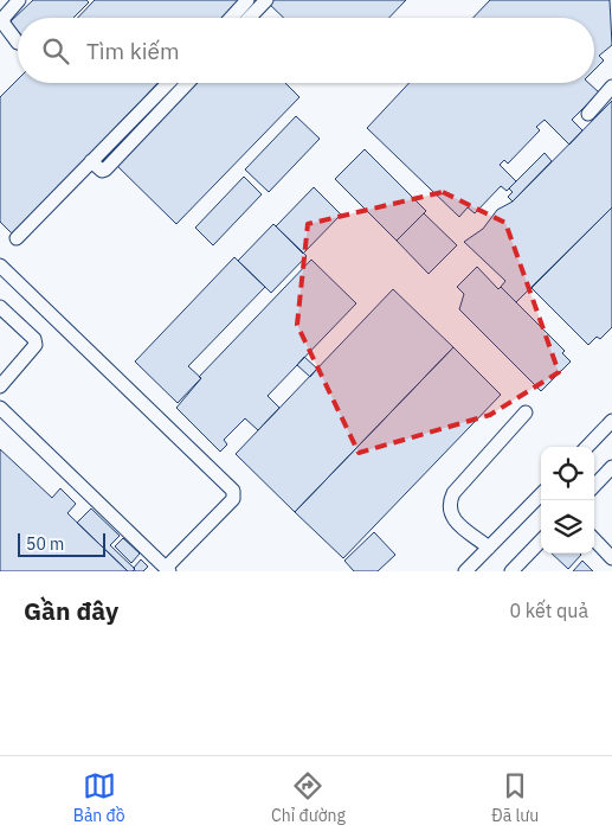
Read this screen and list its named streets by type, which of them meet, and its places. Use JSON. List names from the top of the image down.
{
  "scale_bar": "50 m",
  "page": {
    "search": "Tìm kiếm",
    "scale": "50 m",
    "heading": ["Gần đây", "0 kết quả"],
    "nav": ["Bản đồ", "Chỉ đường", "Đã lưu"]
  }
}
